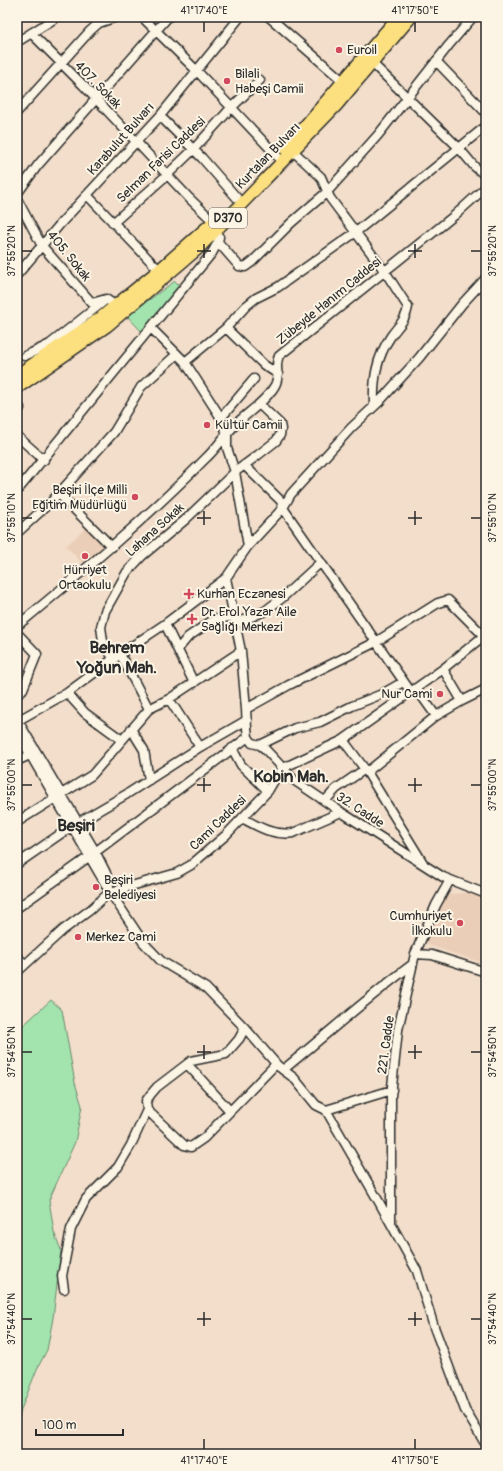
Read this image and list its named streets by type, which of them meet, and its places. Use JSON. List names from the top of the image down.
{
  "streets": {
    "highway": ["Kurtalan Bulvarı", "D370"],
    "street": [
      "407. Sokak",
      "Karabulut Bulvarı",
      "Selman Farisi Caddesi",
      "405. Sokak",
      "Zübeyde Hanım Caddesi",
      "Lahana Sokak",
      "32. Cadde",
      "Cami Caddesi",
      "221. Cadde"
    ]
  },
  "crossings": [
    ["407. Sokak", "Karabulut Bulvarı"],
    ["407. Sokak", "Kurtalan Bulvarı"],
    ["407. Sokak", "Selman Farisi Caddesi"],
    ["Karabulut Bulvarı", "405. Sokak"],
    ["Kurtalan Bulvarı", "405. Sokak"],
    ["Zübeyde Hanım Caddesi", "Lahana Sokak"],
    ["32. Cadde", "Cami Caddesi"],
    ["32. Cadde", "221. Cadde"]
  ],
  "districts": ["Behrem Yoğun Mah.", "Kobin Mah.", "Beşiri"],
  "places": {
    "other": [
      "Euroil",
      "Bilali Habeşi Camii",
      "Kültür Camii",
      "Beşiri İlçe Milli Eğitim Müdürlüğü",
      "Hürriyet Ortaokulu",
      "Nur Cami",
      "Beşiri Belediyesi",
      "Cumhuriyet İlkokulu",
      "Merkez Cami"
    ],
    "health": ["Kurhan Eczanesi", "Dr. Erol Yazar Aile Sağlığı Merkezi"]
  },
  "scale_bar": "100 m",
  "coordinates": [
    "41°17'40\"E",
    "41°17'50\"E",
    "37°55'20\"N",
    "37°55'10\"N",
    "37°55'00\"N",
    "37°54'50\"N",
    "37°54'40\"N"
  ]
}
